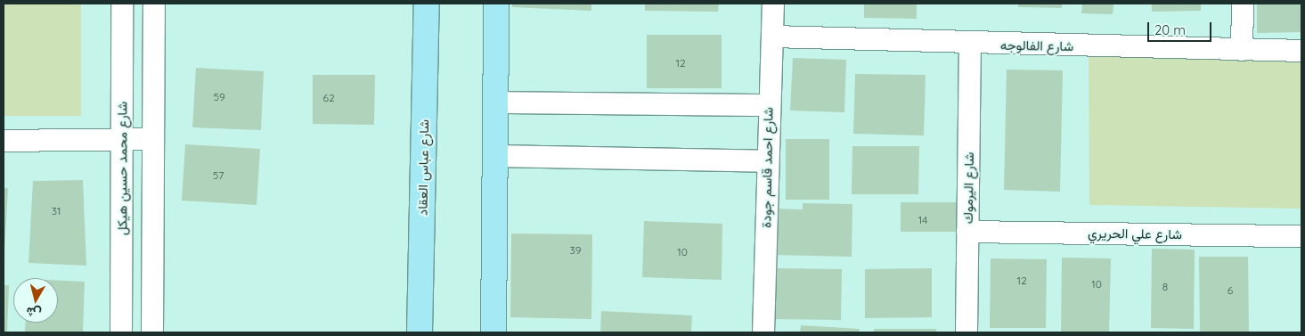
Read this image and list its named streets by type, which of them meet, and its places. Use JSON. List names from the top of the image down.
{
  "streets": {
    "main road": ["شارع عباس العقاد"],
    "street": [
      "شارع الفالوجه",
      "شارع احمد قاسم جودة",
      "شارع محمد حسين هيكل",
      "شارع اليرموك",
      "شارع علي الحريري"
    ]
  },
  "crossings": [
    ["شارع الفالوجه", "شارع احمد قاسم جودة"],
    ["شارع الفالوجه", "شارع اليرموك"],
    ["شارع اليرموك", "شارع علي الحريري"]
  ],
  "house_numbers": [
    "12",
    "59",
    "62",
    "57",
    "31",
    "14",
    "39",
    "10",
    "12",
    "10",
    "8",
    "6"
  ],
  "scale_bar": "20 m",
  "north": "bottom"
}
